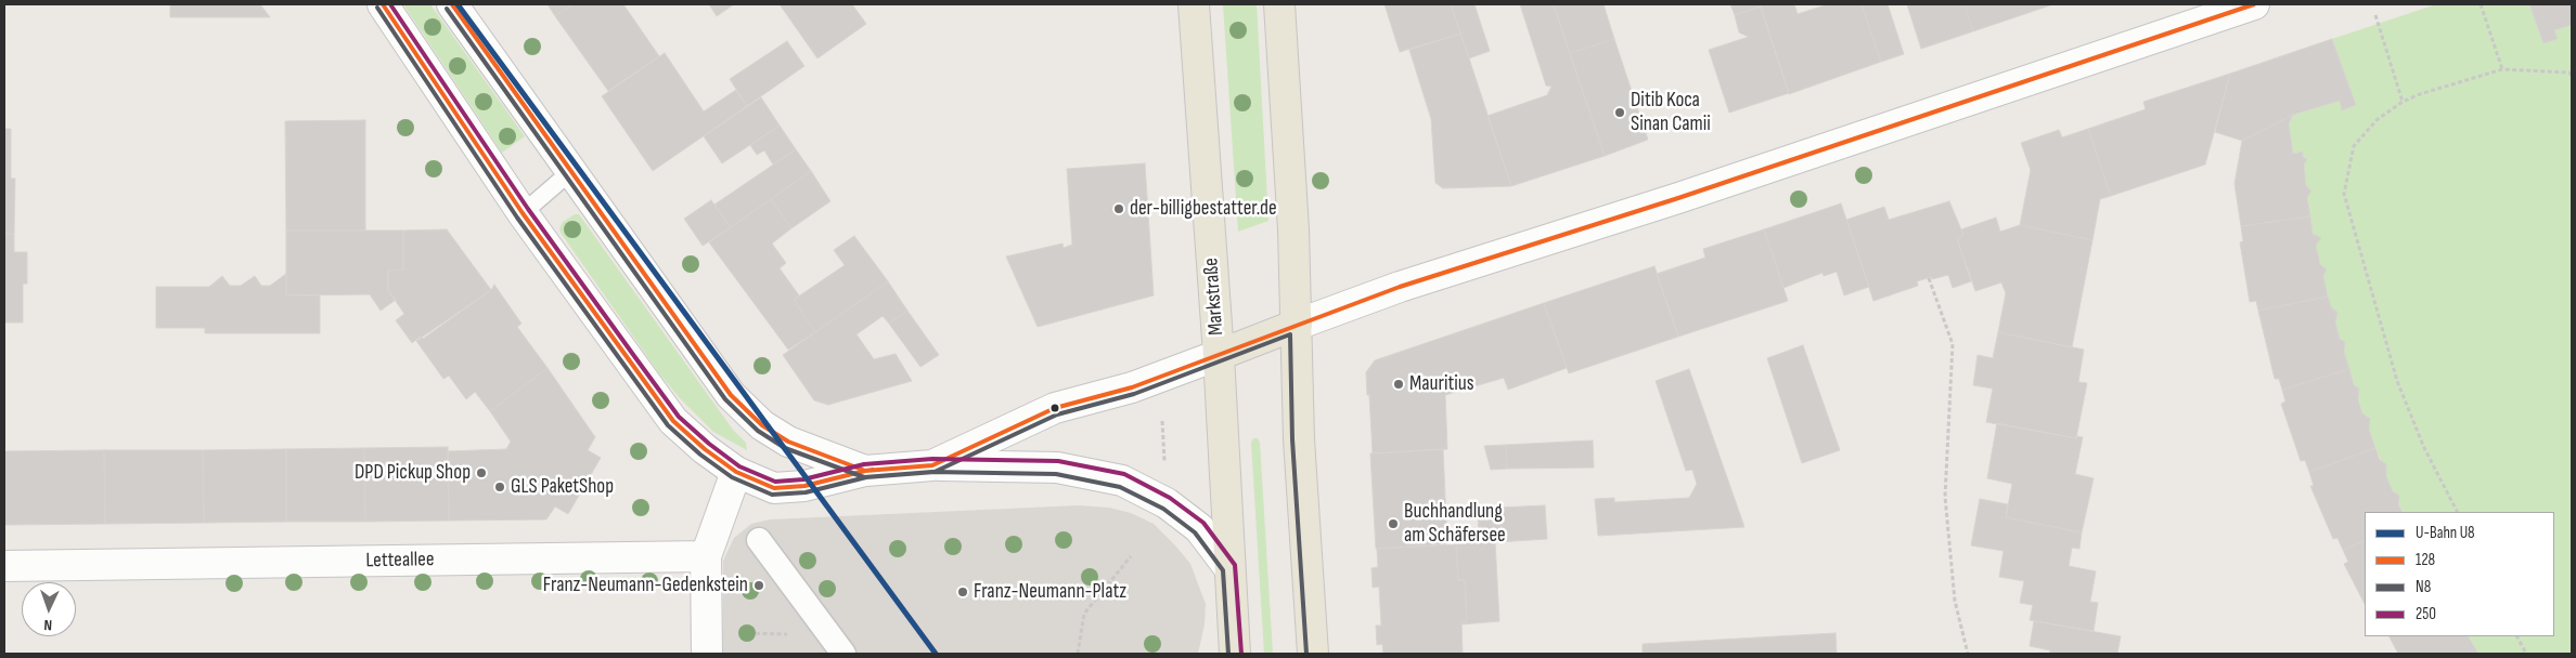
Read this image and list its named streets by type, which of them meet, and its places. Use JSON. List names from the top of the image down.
{
  "streets": {
    "main road": ["Markstraße", "Letteallee"]
  },
  "places": [
    "Ditib Koca Sinan Camii",
    "der-billigbestatter.de",
    "Mauritius",
    "DPD Pickup Shop",
    "GLS PaketShop",
    "Buchhandlung am Schäfersee",
    "Franz-Neumann-Gedenkstein",
    "Franz-Neumann-Platz"
  ],
  "lines": [
    "metro line U8",
    "transit line 128",
    "transit line 250",
    "transit line N8"
  ],
  "legend": [
    "U-Bahn U8",
    "128",
    "N8",
    "250"
  ],
  "north": "bottom"
}
